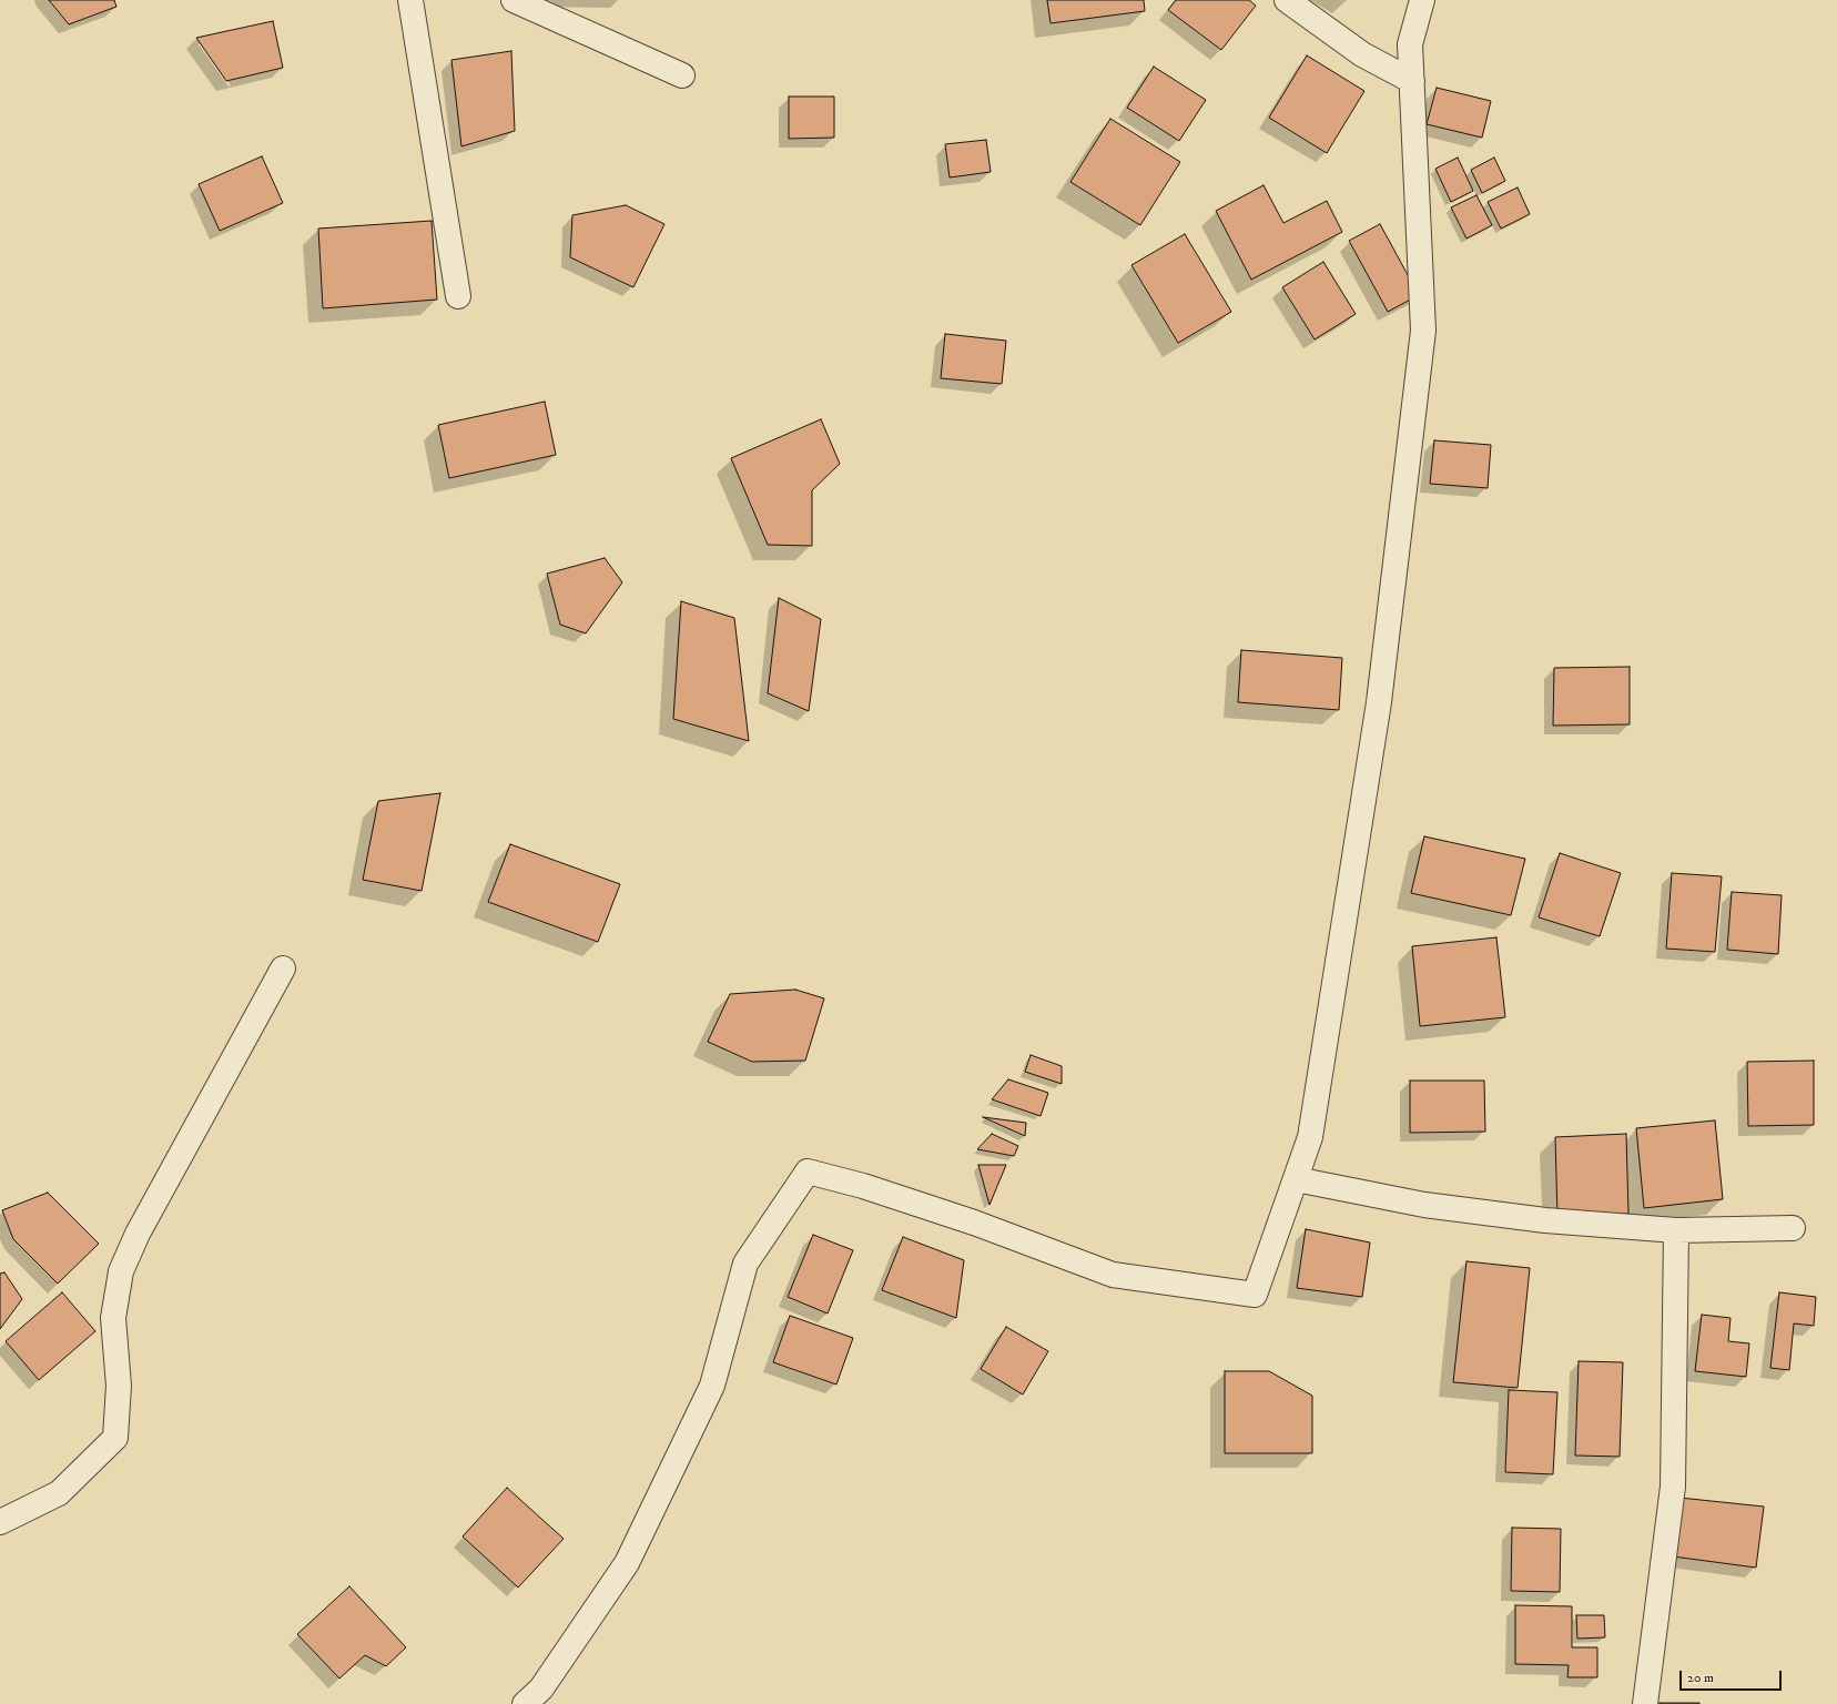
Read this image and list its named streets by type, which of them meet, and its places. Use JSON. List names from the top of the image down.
{
  "scale_bar": "20 m"
}
